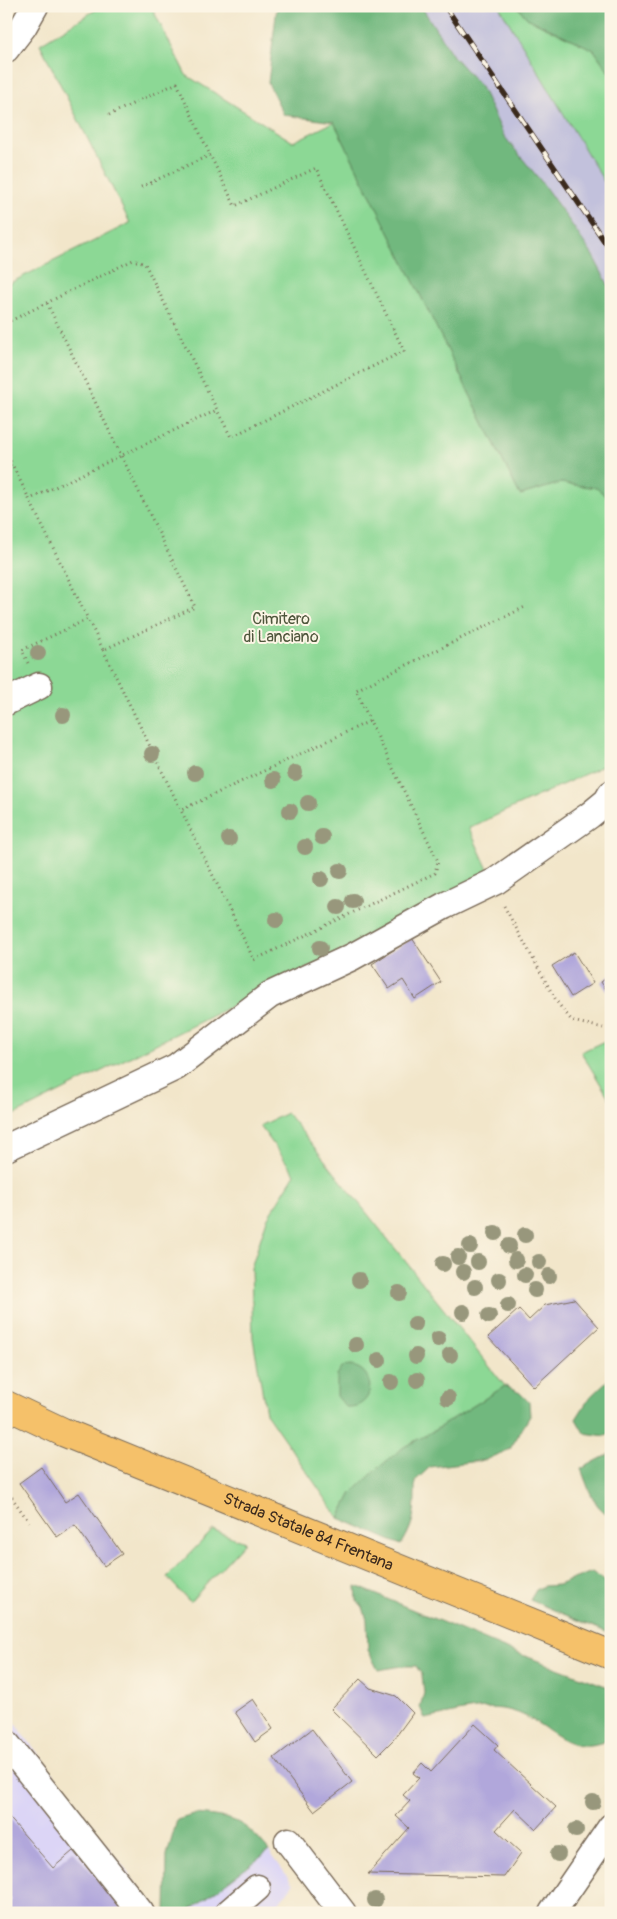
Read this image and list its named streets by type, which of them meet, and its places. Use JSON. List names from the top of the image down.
{
  "streets": {
    "main road": ["Strada Statale 84 Frentana"]
  },
  "parks": ["Cimitero di Lanciano"]
}
